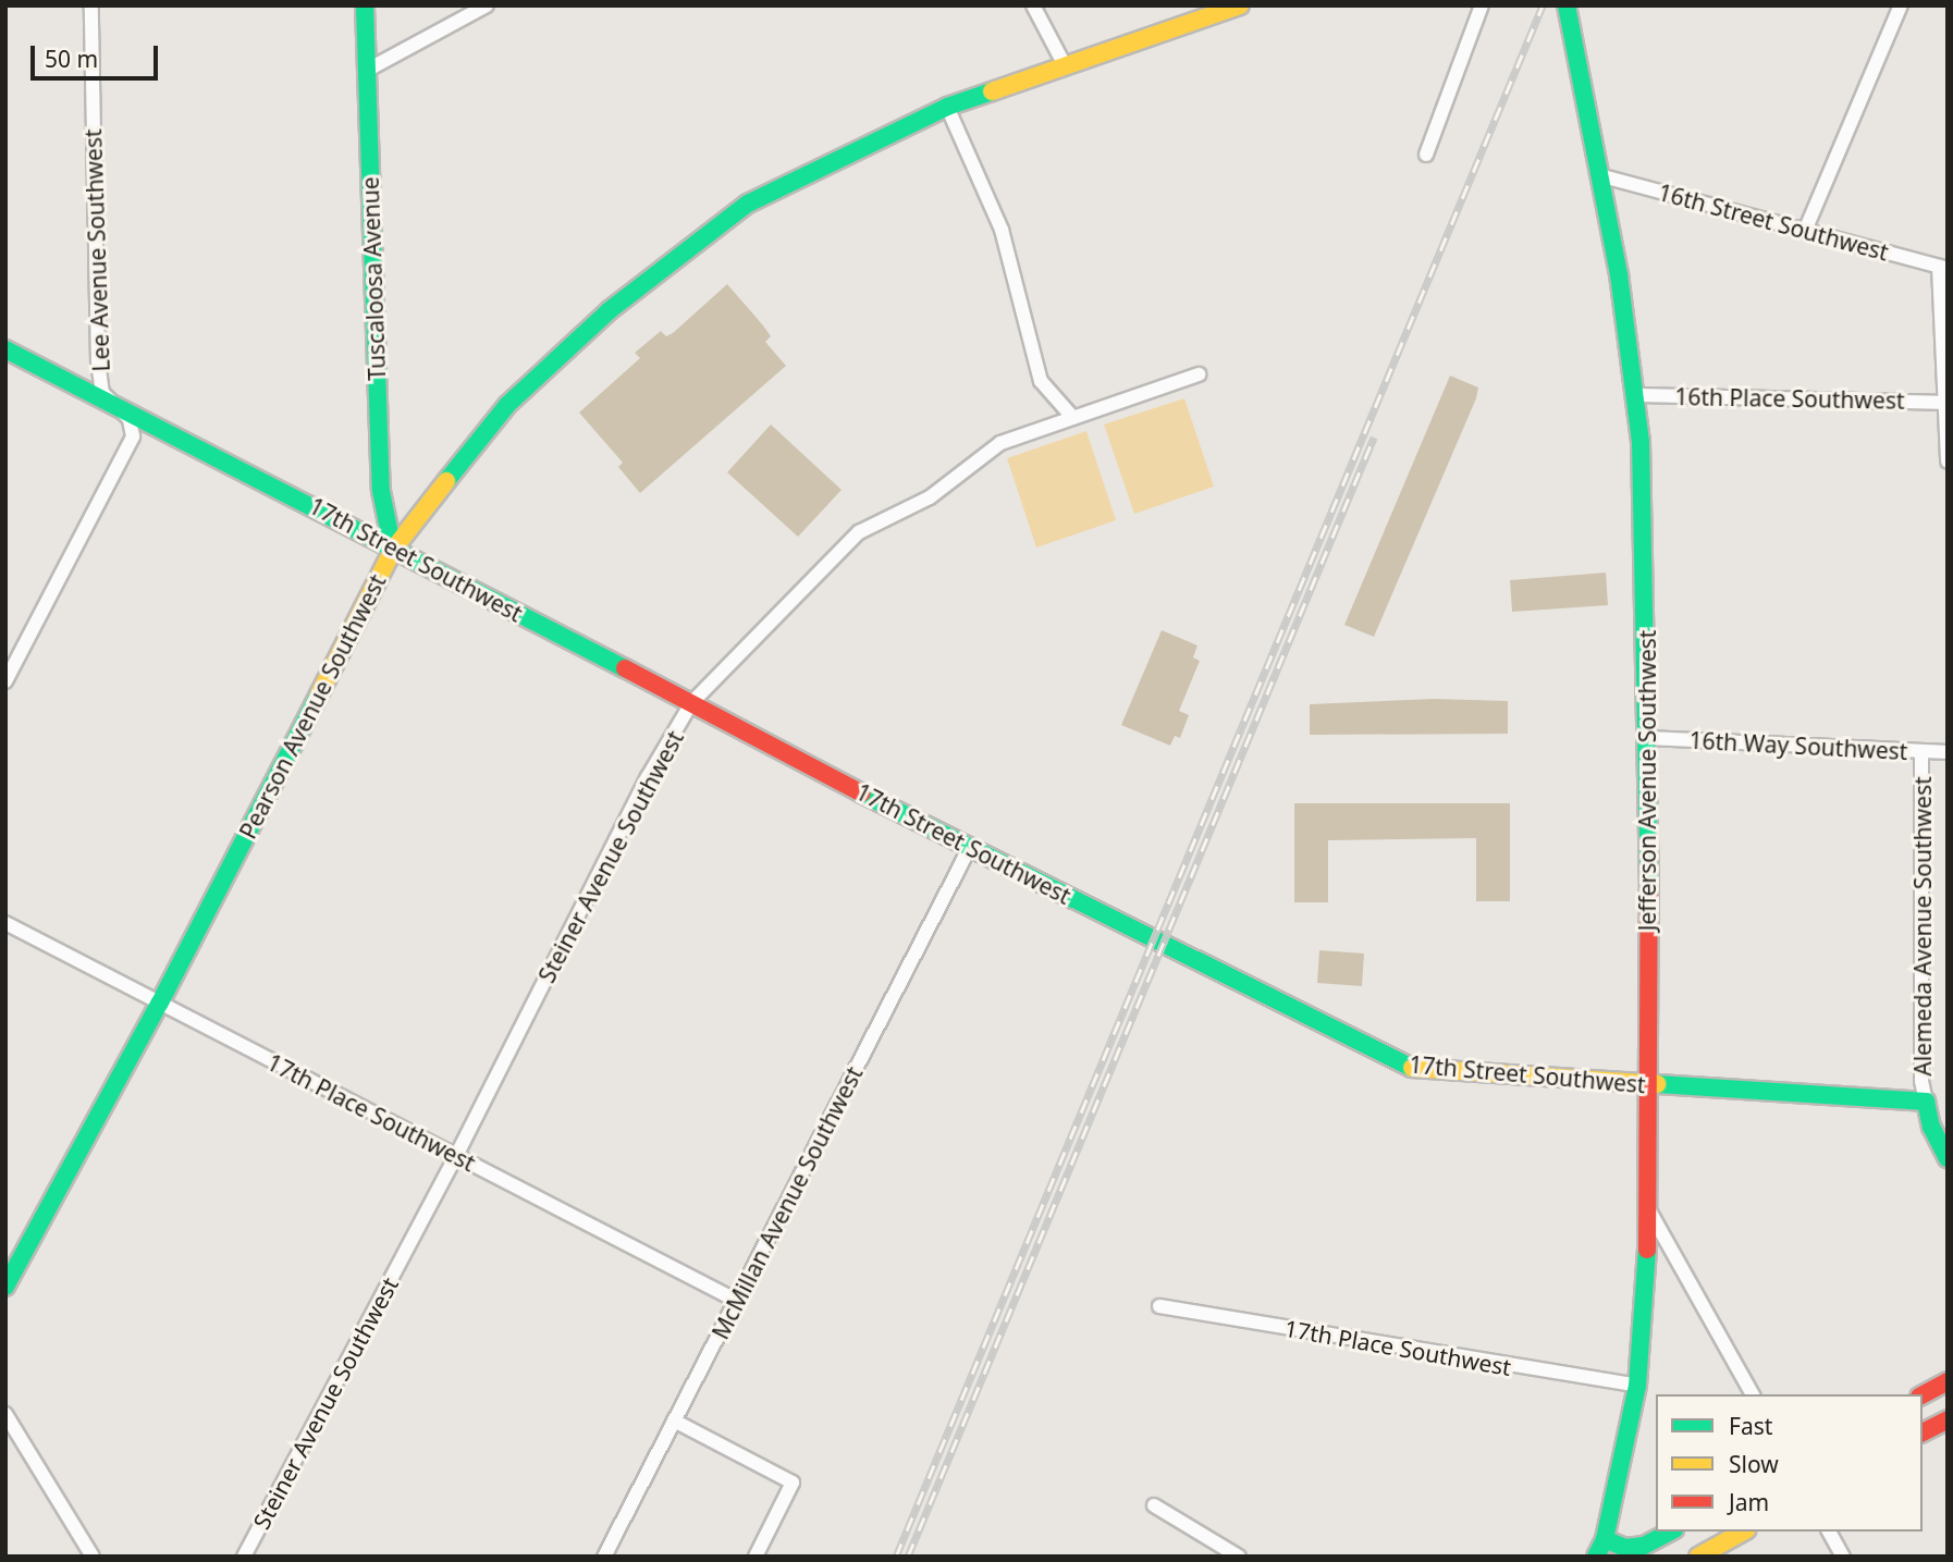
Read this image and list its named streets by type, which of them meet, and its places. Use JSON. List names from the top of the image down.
{
  "streets": {
    "street": [
      "16th Street Southwest",
      "Lee Avenue Southwest",
      "Tuscaloosa Avenue",
      "16th Place Southwest",
      "17th Street Southwest",
      "Pearson Avenue Southwest",
      "16th Way Southwest",
      "Jefferson Avenue Southwest",
      "Steiner Avenue Southwest",
      "Alemeda Avenue Southwest",
      "17th Place Southwest",
      "McMillan Avenue Southwest"
    ]
  },
  "crossings": [
    ["16th Street Southwest", "Jefferson Avenue Southwest"],
    ["Lee Avenue Southwest", "17th Street Southwest"],
    ["Tuscaloosa Avenue", "17th Street Southwest"],
    ["Tuscaloosa Avenue", "Pearson Avenue Southwest"],
    ["16th Place Southwest", "Jefferson Avenue Southwest"],
    ["17th Street Southwest", "Pearson Avenue Southwest"],
    ["17th Street Southwest", "Jefferson Avenue Southwest"],
    ["17th Street Southwest", "Steiner Avenue Southwest"],
    ["17th Street Southwest", "Alemeda Avenue Southwest"],
    ["17th Street Southwest", "McMillan Avenue Southwest"],
    ["Pearson Avenue Southwest", "17th Place Southwest"],
    ["16th Way Southwest", "Jefferson Avenue Southwest"],
    ["16th Way Southwest", "Alemeda Avenue Southwest"],
    ["Jefferson Avenue Southwest", "17th Place Southwest"],
    ["Steiner Avenue Southwest", "17th Place Southwest"],
    ["17th Place Southwest", "McMillan Avenue Southwest"]
  ],
  "legend": ["Fast", "Slow", "Jam"],
  "scale_bar": "50 m"
}
